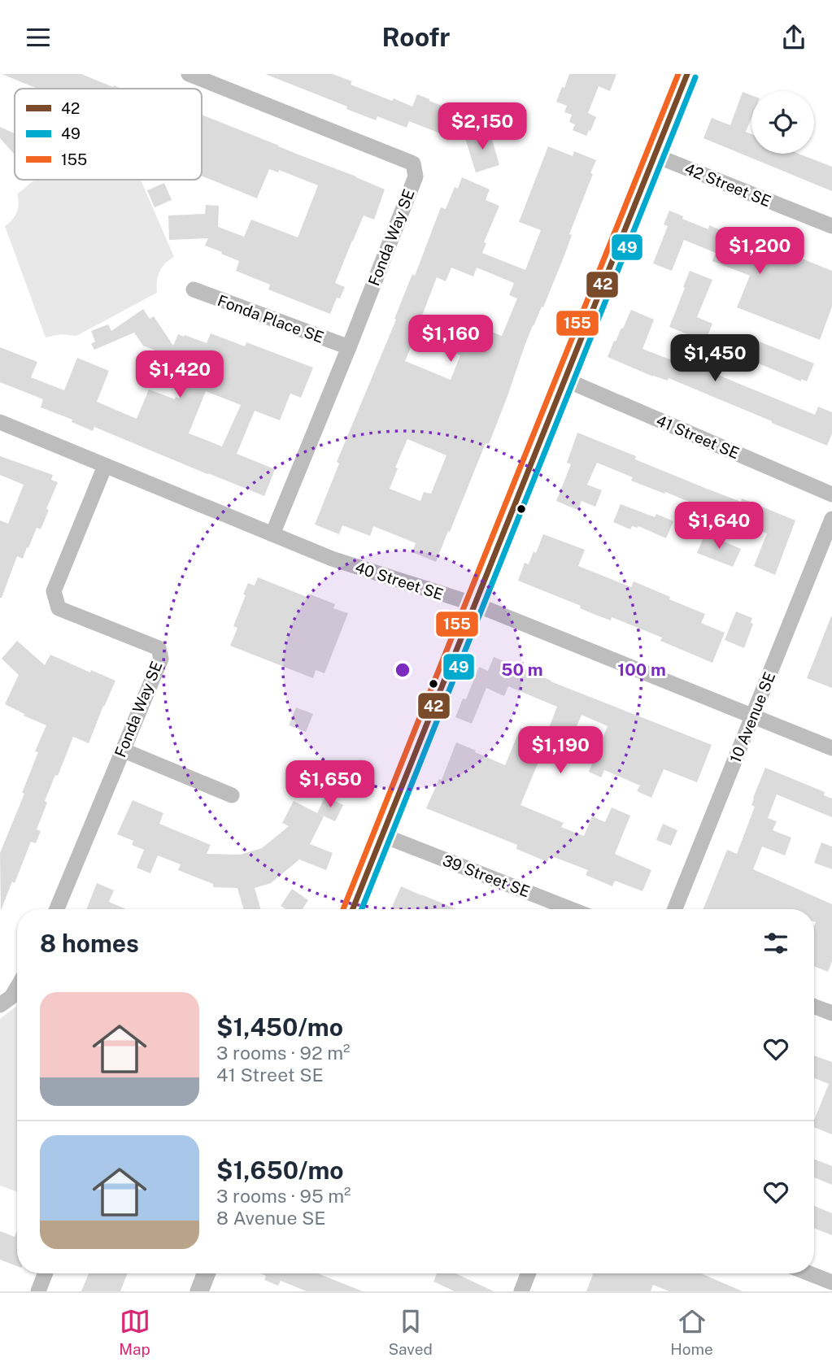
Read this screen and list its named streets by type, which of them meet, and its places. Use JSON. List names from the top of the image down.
{
  "streets": {
    "street": [
      "42 Street SE",
      "Fonda Way SE",
      "Fonda Place SE",
      "41 Street SE",
      "40 Street SE",
      "10 Avenue SE",
      "39 Street SE"
    ]
  },
  "crossings": [
    ["Fonda Way SE", "Fonda Place SE"],
    ["Fonda Way SE", "40 Street SE"],
    ["40 Street SE", "10 Avenue SE"]
  ],
  "lines": ["transit line 42", "transit line 155", "transit line 49"],
  "legend": ["42", "49", "155"],
  "page": {
    "header": "Roofr",
    "price": [
      "$2,150",
      "$1,200",
      "$1,160",
      "$1,450",
      "$1,420",
      "$1,640",
      "$1,190",
      "$1,650"
    ],
    "heading": "8 homes",
    "list": [
      {
        "name": "$1,450/mo",
        "note": "3 rooms · 92 m² · 41 Street SE"
      },
      {
        "name": "$1,650/mo",
        "note": "3 rooms · 95 m² · 8 Avenue SE"
      }
    ],
    "tabs": ["Map", "Saved", "Home"]
  },
  "rings": ["50 m", "100 m"]
}
